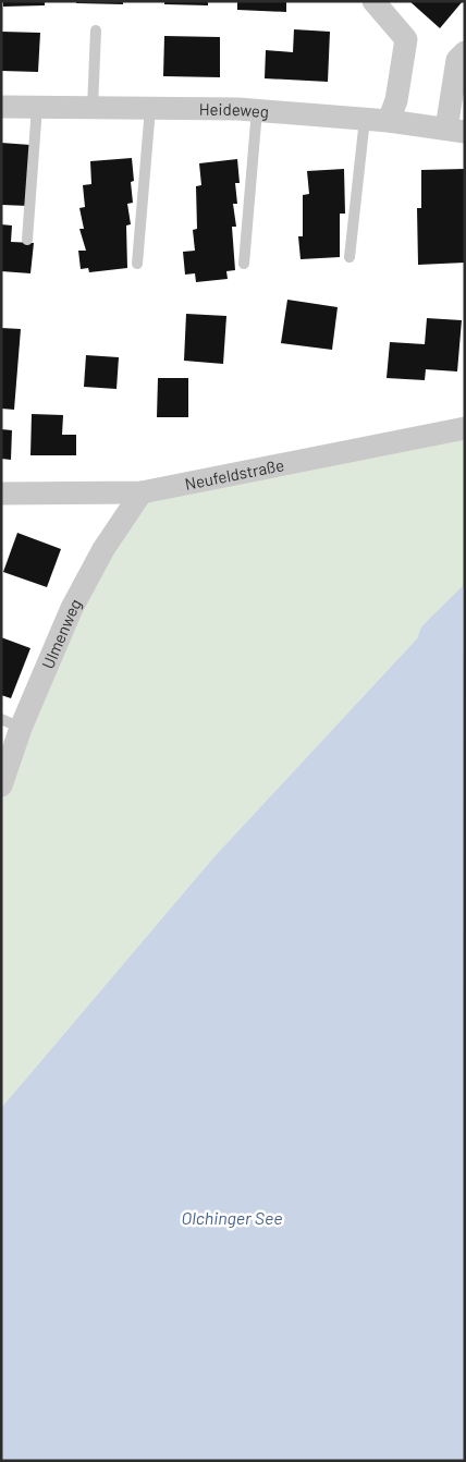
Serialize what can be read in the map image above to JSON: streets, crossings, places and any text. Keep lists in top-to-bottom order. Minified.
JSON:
{"streets":{"street":["Heideweg","Neufeldstraße","Ulmenweg"]},"crossings":[["Neufeldstraße","Ulmenweg"]],"water":["Olchinger See"]}
